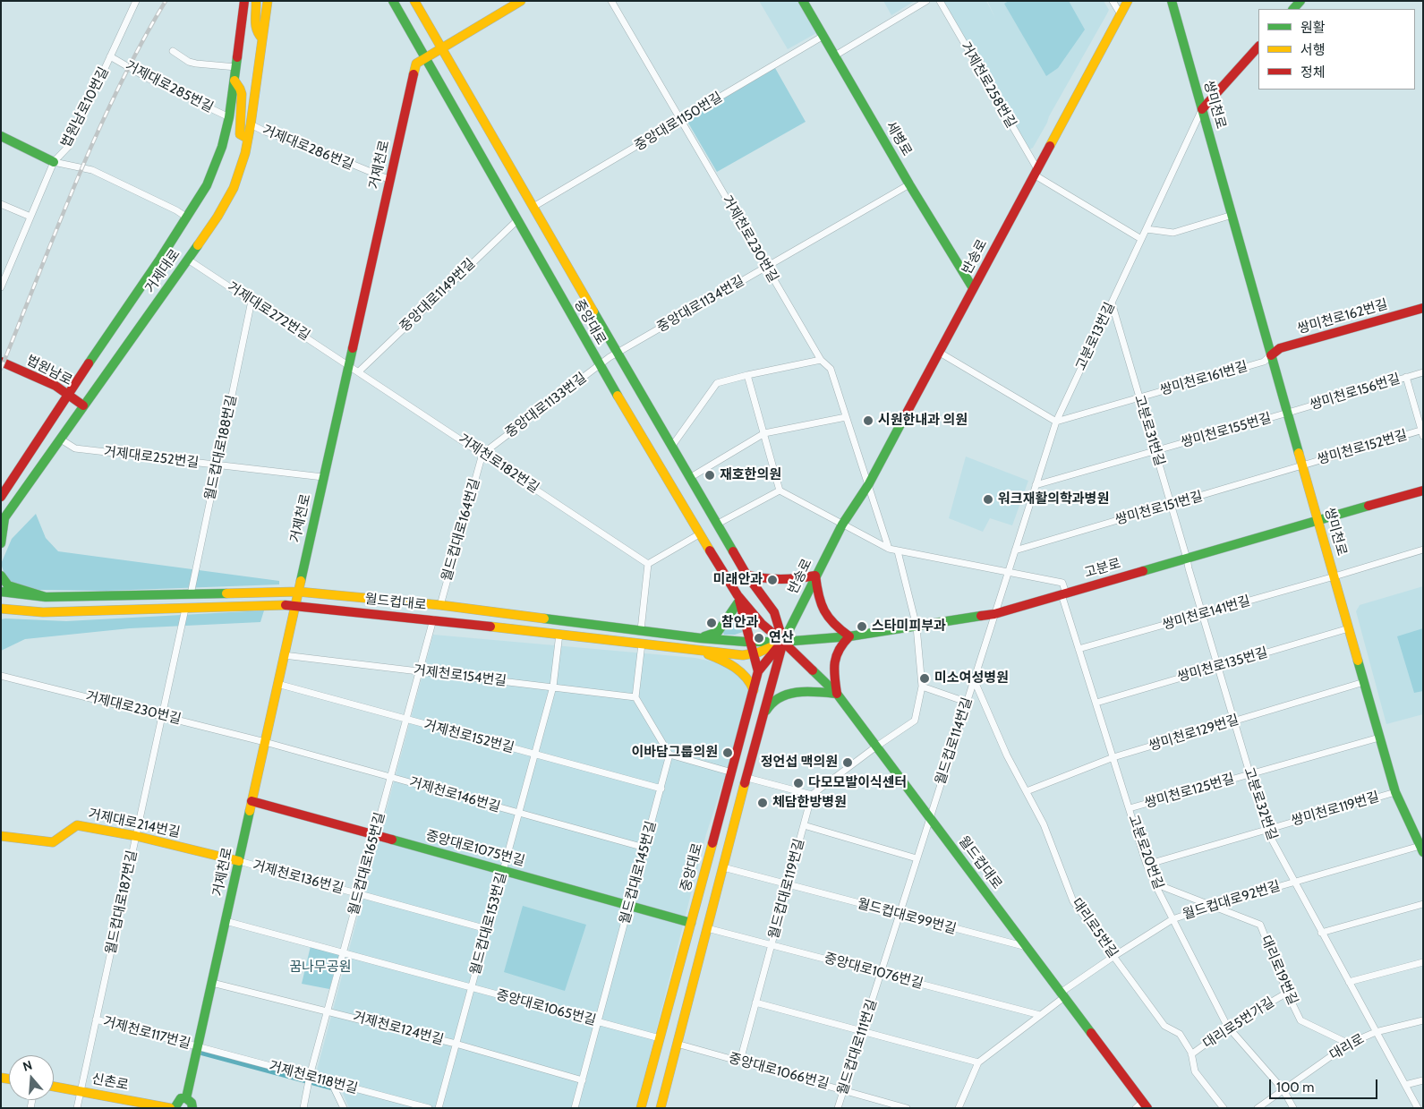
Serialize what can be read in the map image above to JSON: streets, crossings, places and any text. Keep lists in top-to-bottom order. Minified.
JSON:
{"streets":{"main road":["쌍미천로","세병로","거제천로","반송로","거제대로","쌍미천로162번길","중앙대로","법원남로","고분로","월드컵대로","거제대로214번길","중앙대로1075번길","신촌로"],"street":["거제천로258번길","거제대로285번길","법원남로10번길","중앙대로1150번길","거제대로286번길","거제천로230번길","중앙대로1149번길","중앙대로1134번길","거제대로272번길","고분로13번길","쌍미천로161번길","쌍미천로156번길","중앙대로1133번길","고분로31번길","쌍미천로155번길","월드컵대로188번길","쌍미천로152번길","거제대로252번길","거제천로182번길","쌍미천로151번길","월드컵대로164번길","쌍미천로141번길","쌍미천로135번길","거제천로154번길","거제대로230번길","쌍미천로129번길","거제천로152번길","월드컵로114번길","쌍미천로125번길","거제천로146번길","고분로32번길","쌍미천로119번길","고분로20번길","월드컵대로165번길","월드컵대로145번길","거제천로136번길","월드컵대로119번길","월드컵대로92번길","월드컵대로187번길","월드컵대로99번길","월드컵대로153번길","대리로5번길","대리로19번길","중앙대로1076번길","중앙대로1065번길","대리로5번가길","거제천로124번길","거제천로117번길","월드컵대로111번길","대리로","중앙대로1066번길","거제천로118번길"]},"crossings":[["거제천로258번길","반송로"],["거제대로285번길","법원남로10번길"],["거제대로285번길","거제대로"],["쌍미천로","쌍미천로162번길"],["쌍미천로","고분로13번길"],["쌍미천로","쌍미천로161번길"],["쌍미천로","쌍미천로156번길"],["쌍미천로","쌍미천로155번길"],["쌍미천로","쌍미천로152번길"],["쌍미천로","쌍미천로151번길"],["쌍미천로","고분로"],["쌍미천로","쌍미천로141번길"],["쌍미천로","쌍미천로135번길"],["쌍미천로","쌍미천로129번길"],["쌍미천로","쌍미천로125번길"],["쌍미천로","쌍미천로119번길"],["쌍미천로","월드컵대로92번길"],["중앙대로1150번길","세병로"],["중앙대로1150번길","거제천로230번길"],["중앙대로1150번길","중앙대로"],["세병로","반송로"],["세병로","중앙대로1134번길"],["거제대로286번길","거제천로"],["거제대로286번길","거제대로"],["거제천로","거제대로272번길"],["거제천로","중앙대로"],["거제천로","거제대로252번길"],["거제천로","거제천로182번길"],["거제천로","월드컵대로"],["거제천로","거제천로154번길"],["거제천로","거제대로230번길"],["거제천로","거제천로152번길"],["거제천로","거제천로146번길"],["거제천로","거제대로214번길"],["거제천로","중앙대로1075번길"],["거제천로","거제천로136번길"],["거제천로","중앙대로1065번길"],["거제천로","거제천로124번길"],["거제천로","거제천로117번길"],["거제천로","거제천로118번길"],["거제천로230번길","반송로"],["거제천로230번길","중앙대로1134번길"],["반송로","중앙대로"],["반송로","고분로"],["반송로","월드컵대로"],["거제대로","거제대로272번길"],["거제대로","법원남로"],["거제대로","거제대로252번길"],["중앙대로1149번길","중앙대로"],["중앙대로1149번길","거제천로182번길"],["중앙대로1134번길","중앙대로"],["중앙대로1134번길","중앙대로1133번길"],["거제대로272번길","월드컵대로188번길"],["거제대로272번길","거제천로182번길"],["쌍미천로162번길","쌍미천로161번길"],["중앙대로","중앙대로1133번길"],["중앙대로","고분로"],["중앙대로","월드컵대로"],["중앙대로","중앙대로1075번길"],["중앙대로","중앙대로1065번길"],["고분로13번길","쌍미천로161번길"],["고분로13번길","고분로31번길"],["고분로13번길","쌍미천로155번길"],["고분로13번길","쌍미천로151번길"],["고분로13번길","고분로"],["고분로13번길","월드컵로114번길"],["쌍미천로161번길","고분로31번길"],["쌍미천로156번길","쌍미천로155번길"],["중앙대로1133번길","거제천로182번길"],["중앙대로1133번길","월드컵대로164번길"],["고분로31번길","쌍미천로155번길"],["고분로31번길","쌍미천로151번길"],["고분로31번길","고분로"],["고분로31번길","고분로32번길"],["월드컵대로188번길","거제대로252번길"],["월드컵대로188번길","월드컵대로"],["쌍미천로152번길","쌍미천로151번길"],["거제천로182번길","월드컵대로164번길"],["월드컵대로164번길","월드컵대로"],["고분로","월드컵대로"],["고분로","월드컵로114번길"],["고분로","고분로32번길"],["고분로","고분로20번길"],["월드컵대로","월드컵로114번길"],["월드컵대로","월드컵대로165번길"],["월드컵대로","월드컵대로119번길"],["월드컵대로","월드컵대로92번길"],["월드컵대로","월드컵대로187번길"],["월드컵대로","월드컵대로99번길"],["월드컵대로","월드컵대로153번길"],["월드컵대로","월드컵대로111번길"],["쌍미천로141번길","고분로32번길"],["쌍미천로141번길","고분로20번길"],["쌍미천로135번길","고분로32번길"],["쌍미천로135번길","고분로20번길"],["거제천로154번길","월드컵대로165번길"],["거제천로154번길","월드컵대로153번길"],["거제대로230번길","거제천로146번길"],["거제대로230번길","월드컵대로187번길"],["쌍미천로129번길","고분로32번길"],["쌍미천로129번길","고분로20번길"],["쌍미천로129번길","대리로5번길"],["거제천로152번길","월드컵대로165번길"],["거제천로152번길","월드컵대로145번길"],["거제천로152번길","월드컵대로153번길"],["월드컵로114번길","대리로5번길"],["월드컵로114번길","월드컵대로111번길"],["쌍미천로125번길","고분로32번길"],["쌍미천로125번길","고분로20번길"],["거제천로146번길","월드컵대로165번길"],["거제천로146번길","월드컵대로145번길"],["거제천로146번길","월드컵대로153번길"],["고분로32번길","쌍미천로119번길"],["고분로32번길","월드컵대로92번길"],["고분로32번길","대리로"],["쌍미천로119번길","고분로20번길"],["거제대로214번길","거제천로136번길"],["거제대로214번길","월드컵대로187번길"],["중앙대로1075번길","월드컵대로165번길"],["중앙대로1075번길","월드컵대로145번길"],["중앙대로1075번길","월드컵대로153번길"],["고분로20번길","월드컵대로92번길"],["고분로20번길","대리로19번길"],["고분로20번길","대리로5번가길"],["고분로20번길","대리로"],["월드컵대로165번길","거제천로136번길"],["월드컵대로165번길","중앙대로1065번길"],["월드컵대로165번길","거제천로124번길"],["월드컵대로165번길","거제천로118번길"],["월드컵대로145번길","중앙대로1065번길"],["월드컵대로145번길","거제천로124번길"],["거제천로136번길","월드컵대로153번길"],["월드컵대로119번길","월드컵대로99번길"],["월드컵대로119번길","중앙대로1076번길"],["월드컵대로119번길","중앙대로1066번길"],["월드컵대로92번길","대리로5번길"],["월드컵대로92번길","대리로19번길"],["월드컵대로92번길","중앙대로1076번길"],["월드컵대로187번길","거제천로117번길"],["월드컵대로187번길","신촌로"],["월드컵대로99번길","월드컵대로111번길"],["월드컵대로153번길","중앙대로1065번길"],["월드컵대로153번길","거제천로124번길"],["대리로5번길","대리로5번가길"],["대리로19번길","대리로5번가길"],["대리로19번길","대리로"],["중앙대로1076번길","월드컵대로111번길"],["거제천로117번길","거제천로118번길"],["월드컵대로111번길","중앙대로1066번길"]],"parks":["꿈나무공원"],"places":["시원한내과 의원","재호한의원","워크재활의학과병원","미래안과","참안과","스타미피부과","연산","미소여성병원","이바담그룹의원","정언섭 맥의원","다모모발이식센터","체담한방병원"],"legend":["원활","서행","정체"],"scale_bar":"100 m","north":"top"}
